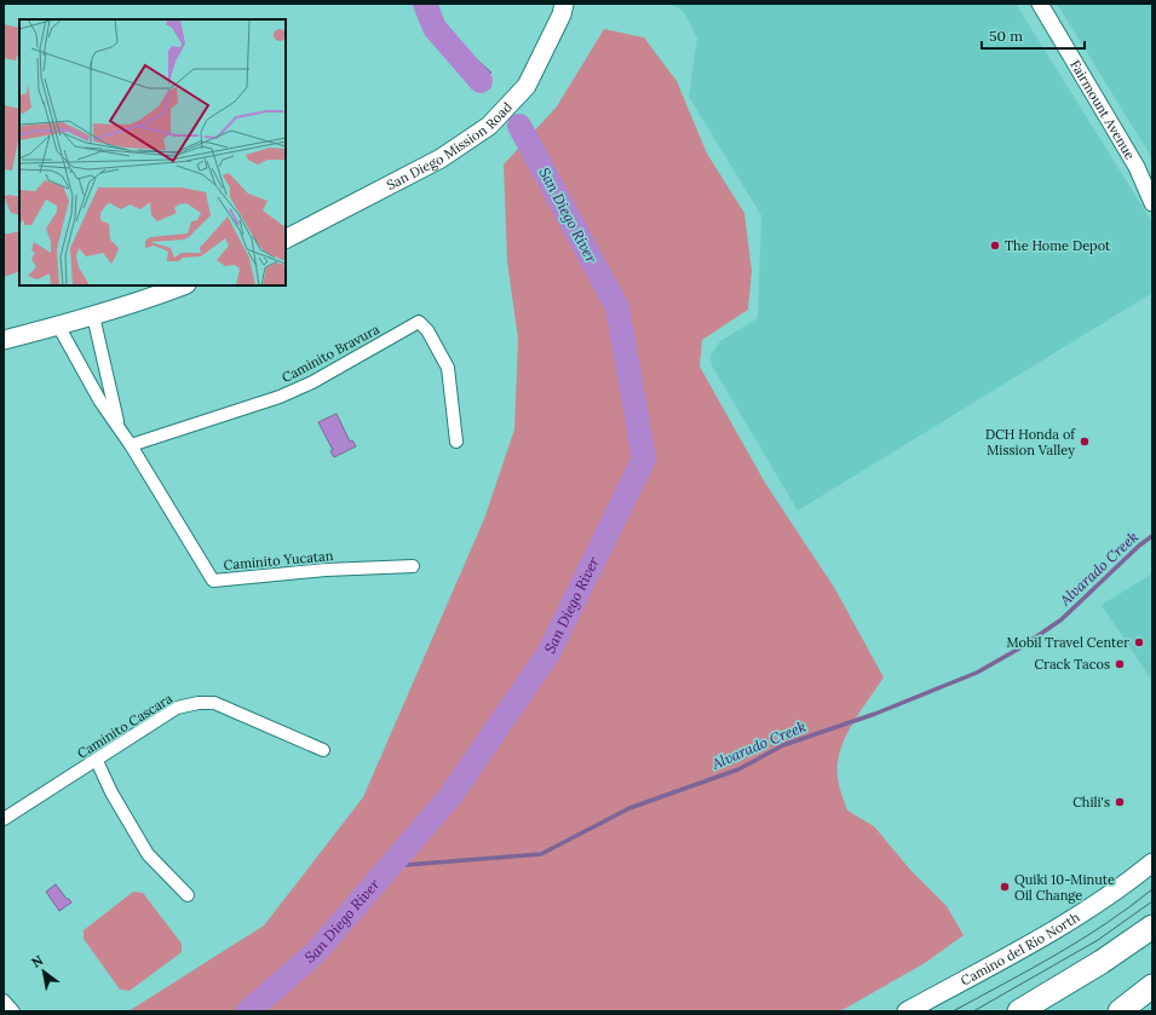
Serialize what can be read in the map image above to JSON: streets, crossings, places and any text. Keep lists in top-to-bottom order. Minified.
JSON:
{"streets":{"main road":["San Diego Mission Road","Camino del Rio North"],"street":["Fairmount Avenue","Caminito Bravura","Caminito Yucatan","Caminito Cascara"]},"crossings":[["Caminito Bravura","Caminito Yucatan"]],"water":["San Diego River","Alvarado Creek"],"places":["The Home Depot","DCH Honda of Mission Valley","Mobil Travel Center","Crack Tacos","Chili's","Quiki 10-Minute Oil Change"],"scale_bar":"50 m","north":"top left"}
